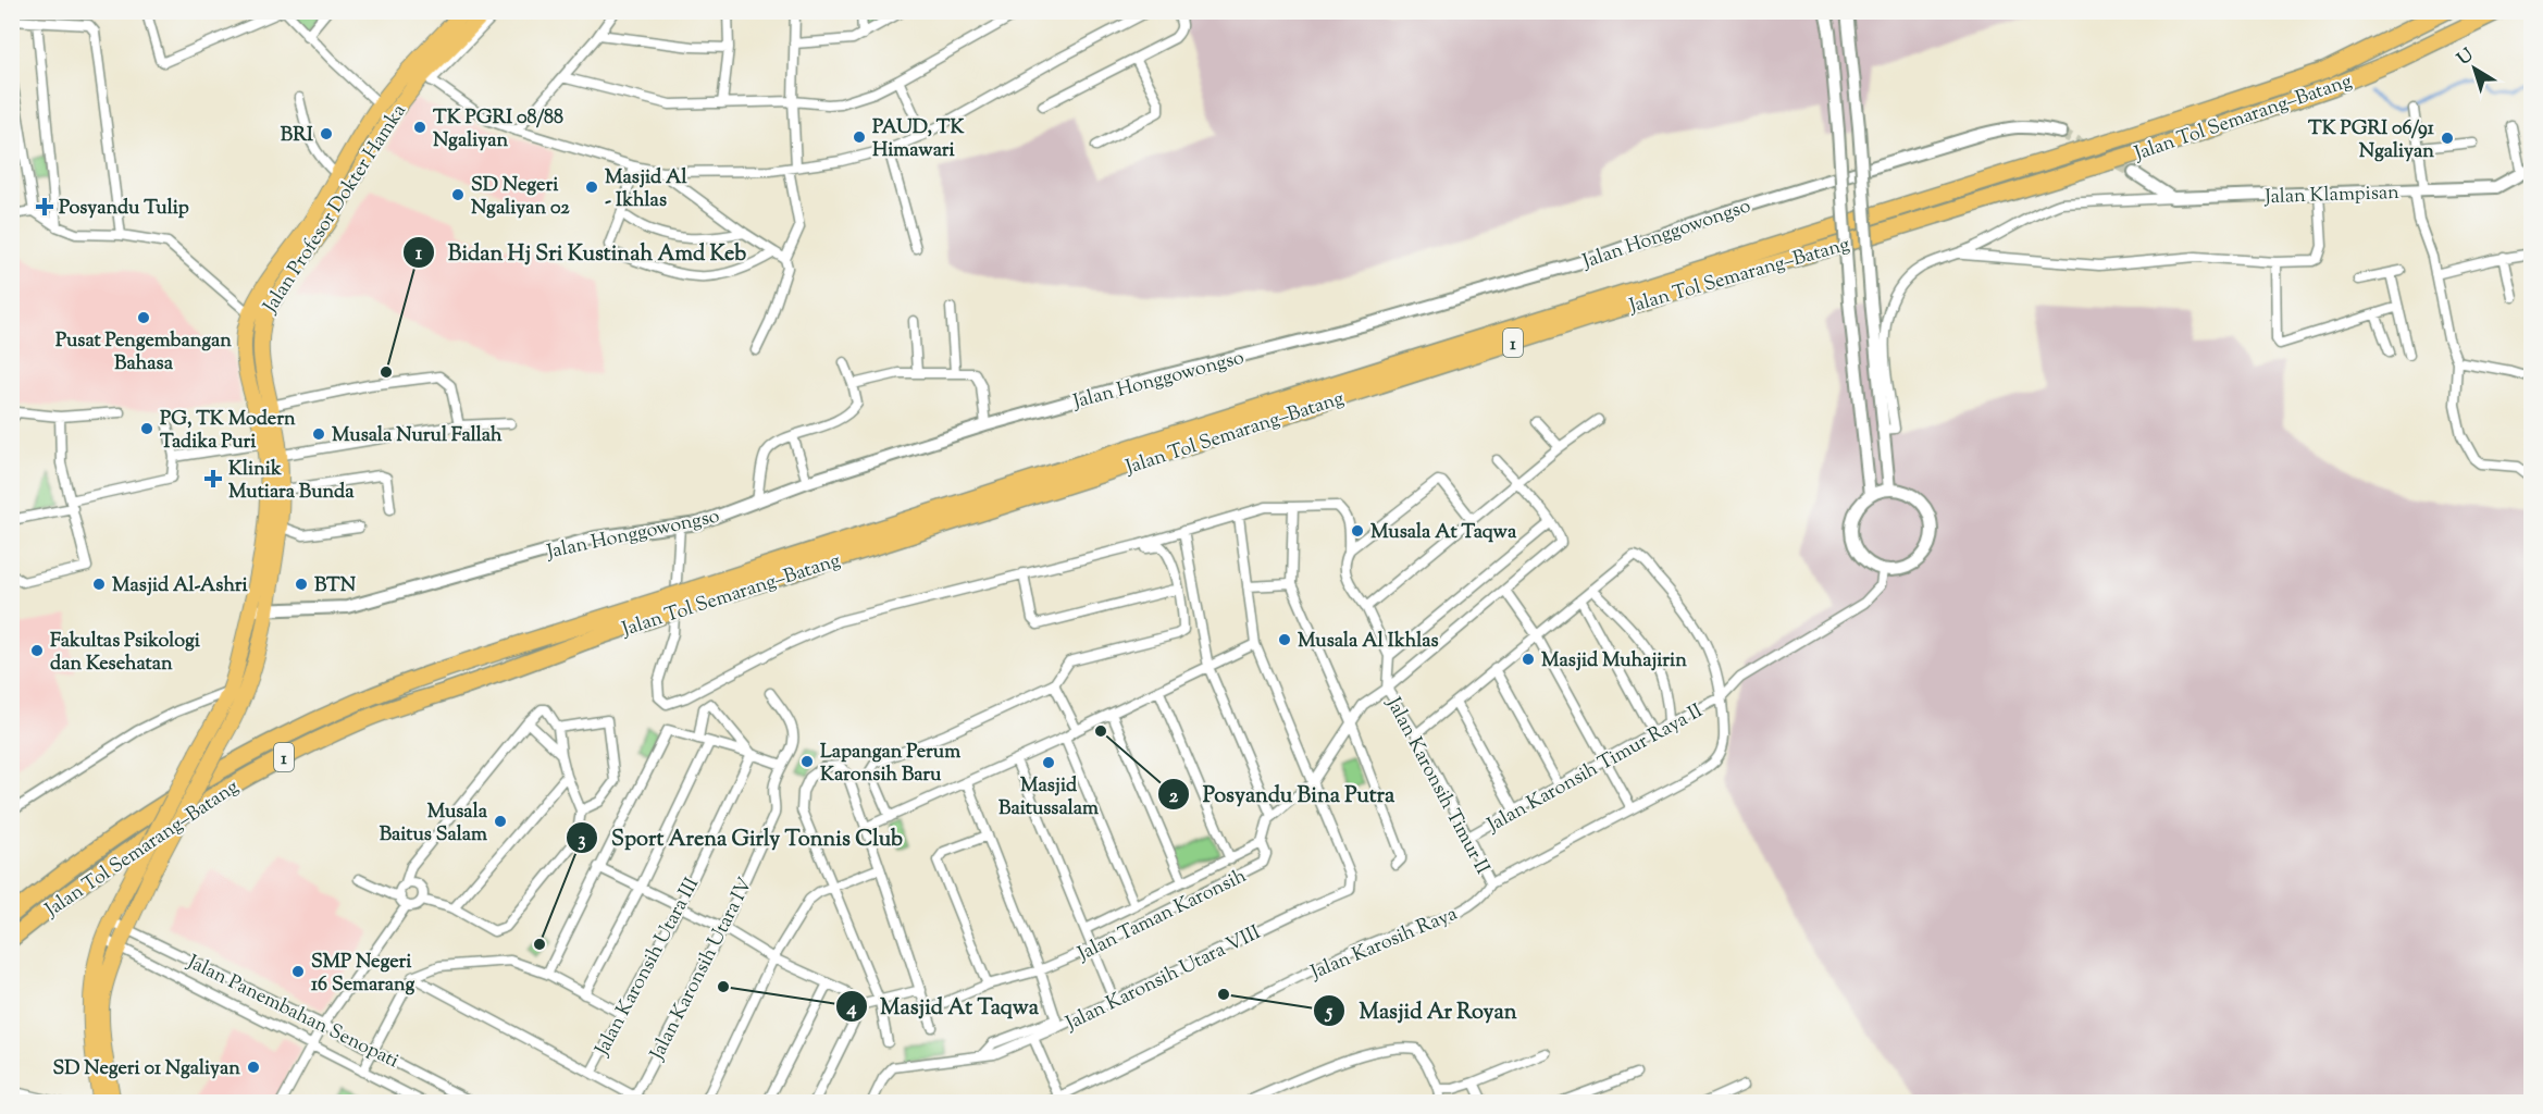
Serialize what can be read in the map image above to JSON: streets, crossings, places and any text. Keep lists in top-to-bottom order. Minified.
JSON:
{"streets":{"highway":["Jalan Tol Semarang–Batang","1"],"main road":["Jalan Profesor Dokter Hamka"],"street":["Jalan Klampisan","Jalan Honggowongso","Jalan Karonsih Timur Raya II","Jalan Karonsih Timur II","Jalan Taman Karonsih","Jalan Karosih Raya","Jalan Karonsih Utara III","Jalan Karonsih Utara IV","Jalan Karonsih Utara VIII","Jalan Panembahan Senopati"]},"crossings":[["Jalan Profesor Dokter Hamka","Jalan Honggowongso"],["Jalan Profesor Dokter Hamka","Jalan Panembahan Senopati"],["Jalan Karonsih Timur Raya II","Jalan Karonsih Timur II"],["Jalan Karonsih Timur Raya II","Jalan Karosih Raya"],["Jalan Karonsih Timur II","Jalan Karosih Raya"]],"places":{"other":["TK PGRI 08/88 Ngaliyan","BRI","PAUD, TK Himawari","TK PGRI 06/91 Ngaliyan","Masjid Al - Ikhlas","SD Negeri Ngaliyan 02","Pusat Pengembangan Bahasa","Bidan Hj Sri Kustinah Amd Keb","PG, TK Modern Tadika Puri","Musala Nurul Fallah","Musala At Taqwa","Masjid Al-Ashri","BTN","Musala Al Ikhlas","Fakultas Psikologi dan Kesehatan","Masjid Muhajirin","Posyandu Bina Putra","Lapangan Perum Karonsih Baru","Masjid Baitussalam","Musala Baitus Salam","Sport Arena Girly Tonnis Club","SMP Negeri 16 Semarang","Masjid At Taqwa","Masjid Ar Royan","SD Negeri 01 Ngaliyan"],"health":["Posyandu Tulip","Klinik Mutiara Bunda"]},"north":"top left"}
